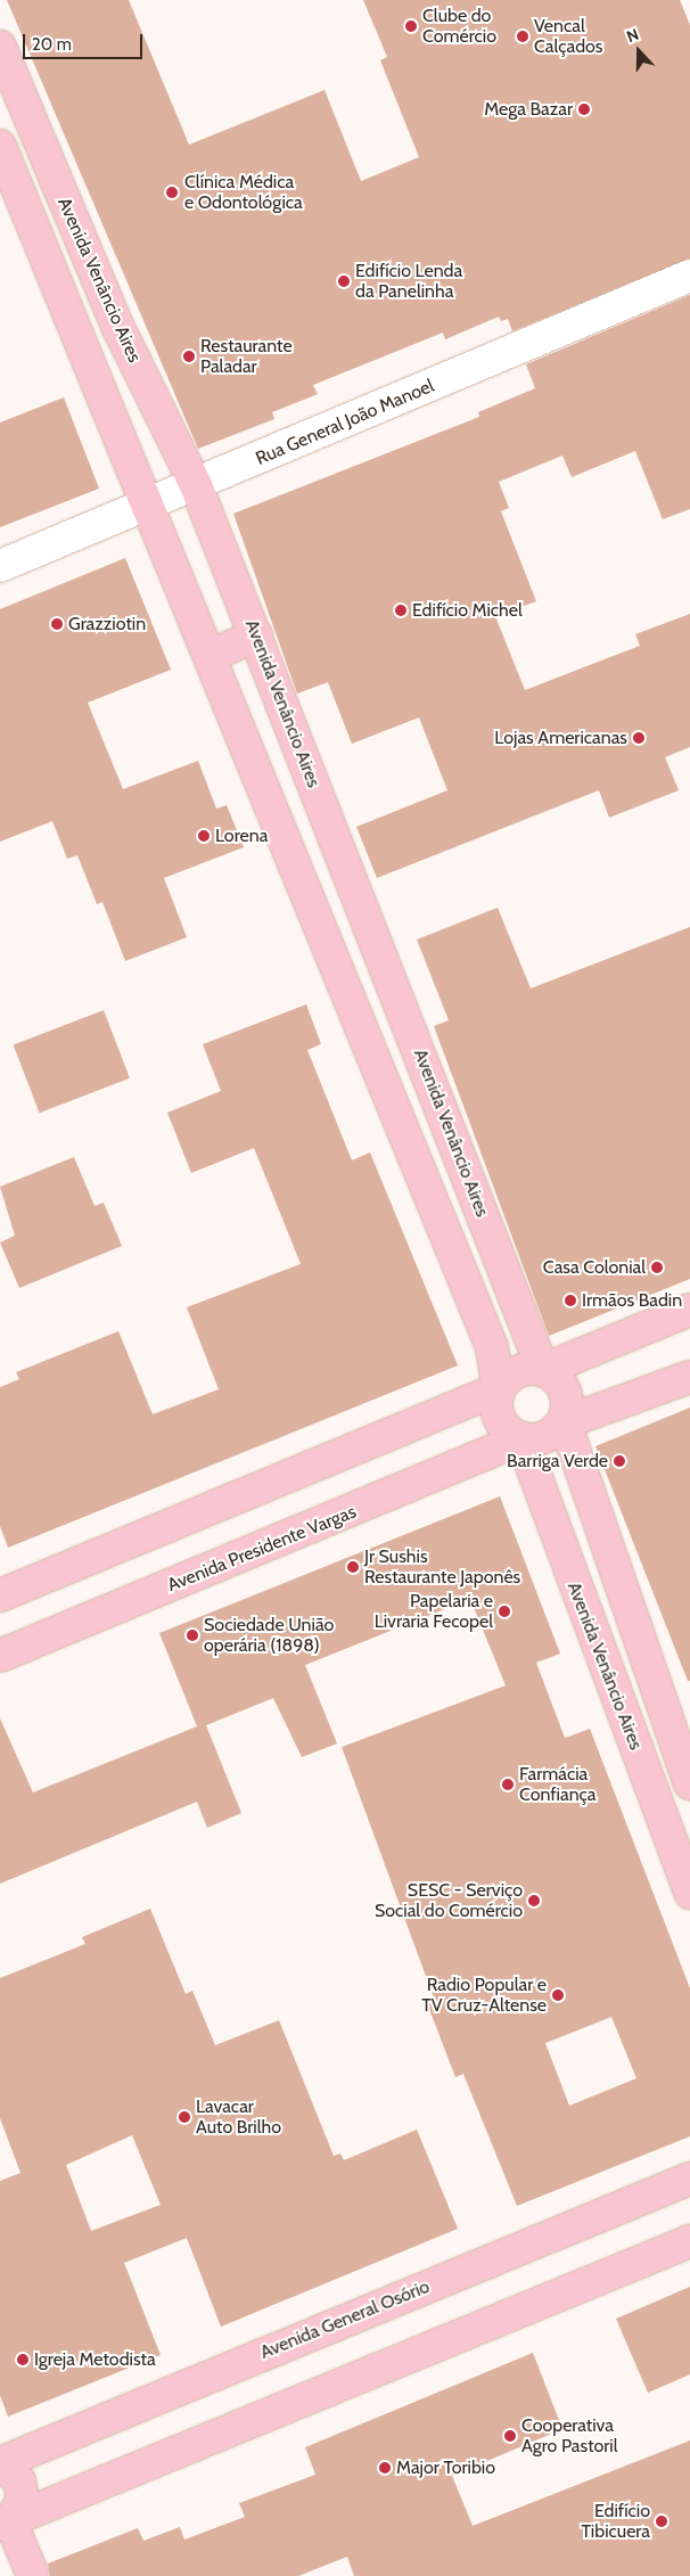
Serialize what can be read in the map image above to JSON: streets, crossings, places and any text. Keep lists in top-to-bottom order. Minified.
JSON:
{"streets":{"main road":["Avenida Venâncio Aires","Avenida Presidente Vargas","Avenida General Osório"],"street":["Rua General João Manoel"]},"crossings":[["Avenida Venâncio Aires","Rua General João Manoel"],["Avenida Venâncio Aires","Avenida Presidente Vargas"]],"places":["Clube do Comércio","Vencal Calçados","Mega Bazar","Clínica Médica e Odontológica","Edifício Lenda da Panelinha","Restaurante Paladar","Edifício Michel","Grazziotin","Lojas Americanas","Lorena","Casa Colonial","Irmãos Badin","Barriga Verde","Jr Sushis Restaurante Japonês","Papelaria e Livraria Fecopel","Sociedade União operária (1898)","Farmácia Confiança","SESC - Serviço Social do Comércio","Radio Popular e TV Cruz-Altense","Lavacar Auto Brilho","Igreja Metodista","Cooperativa Agro Pastoril","Major Toribio","Edifício Tibicuera"],"scale_bar":"20 m","north":"top"}
